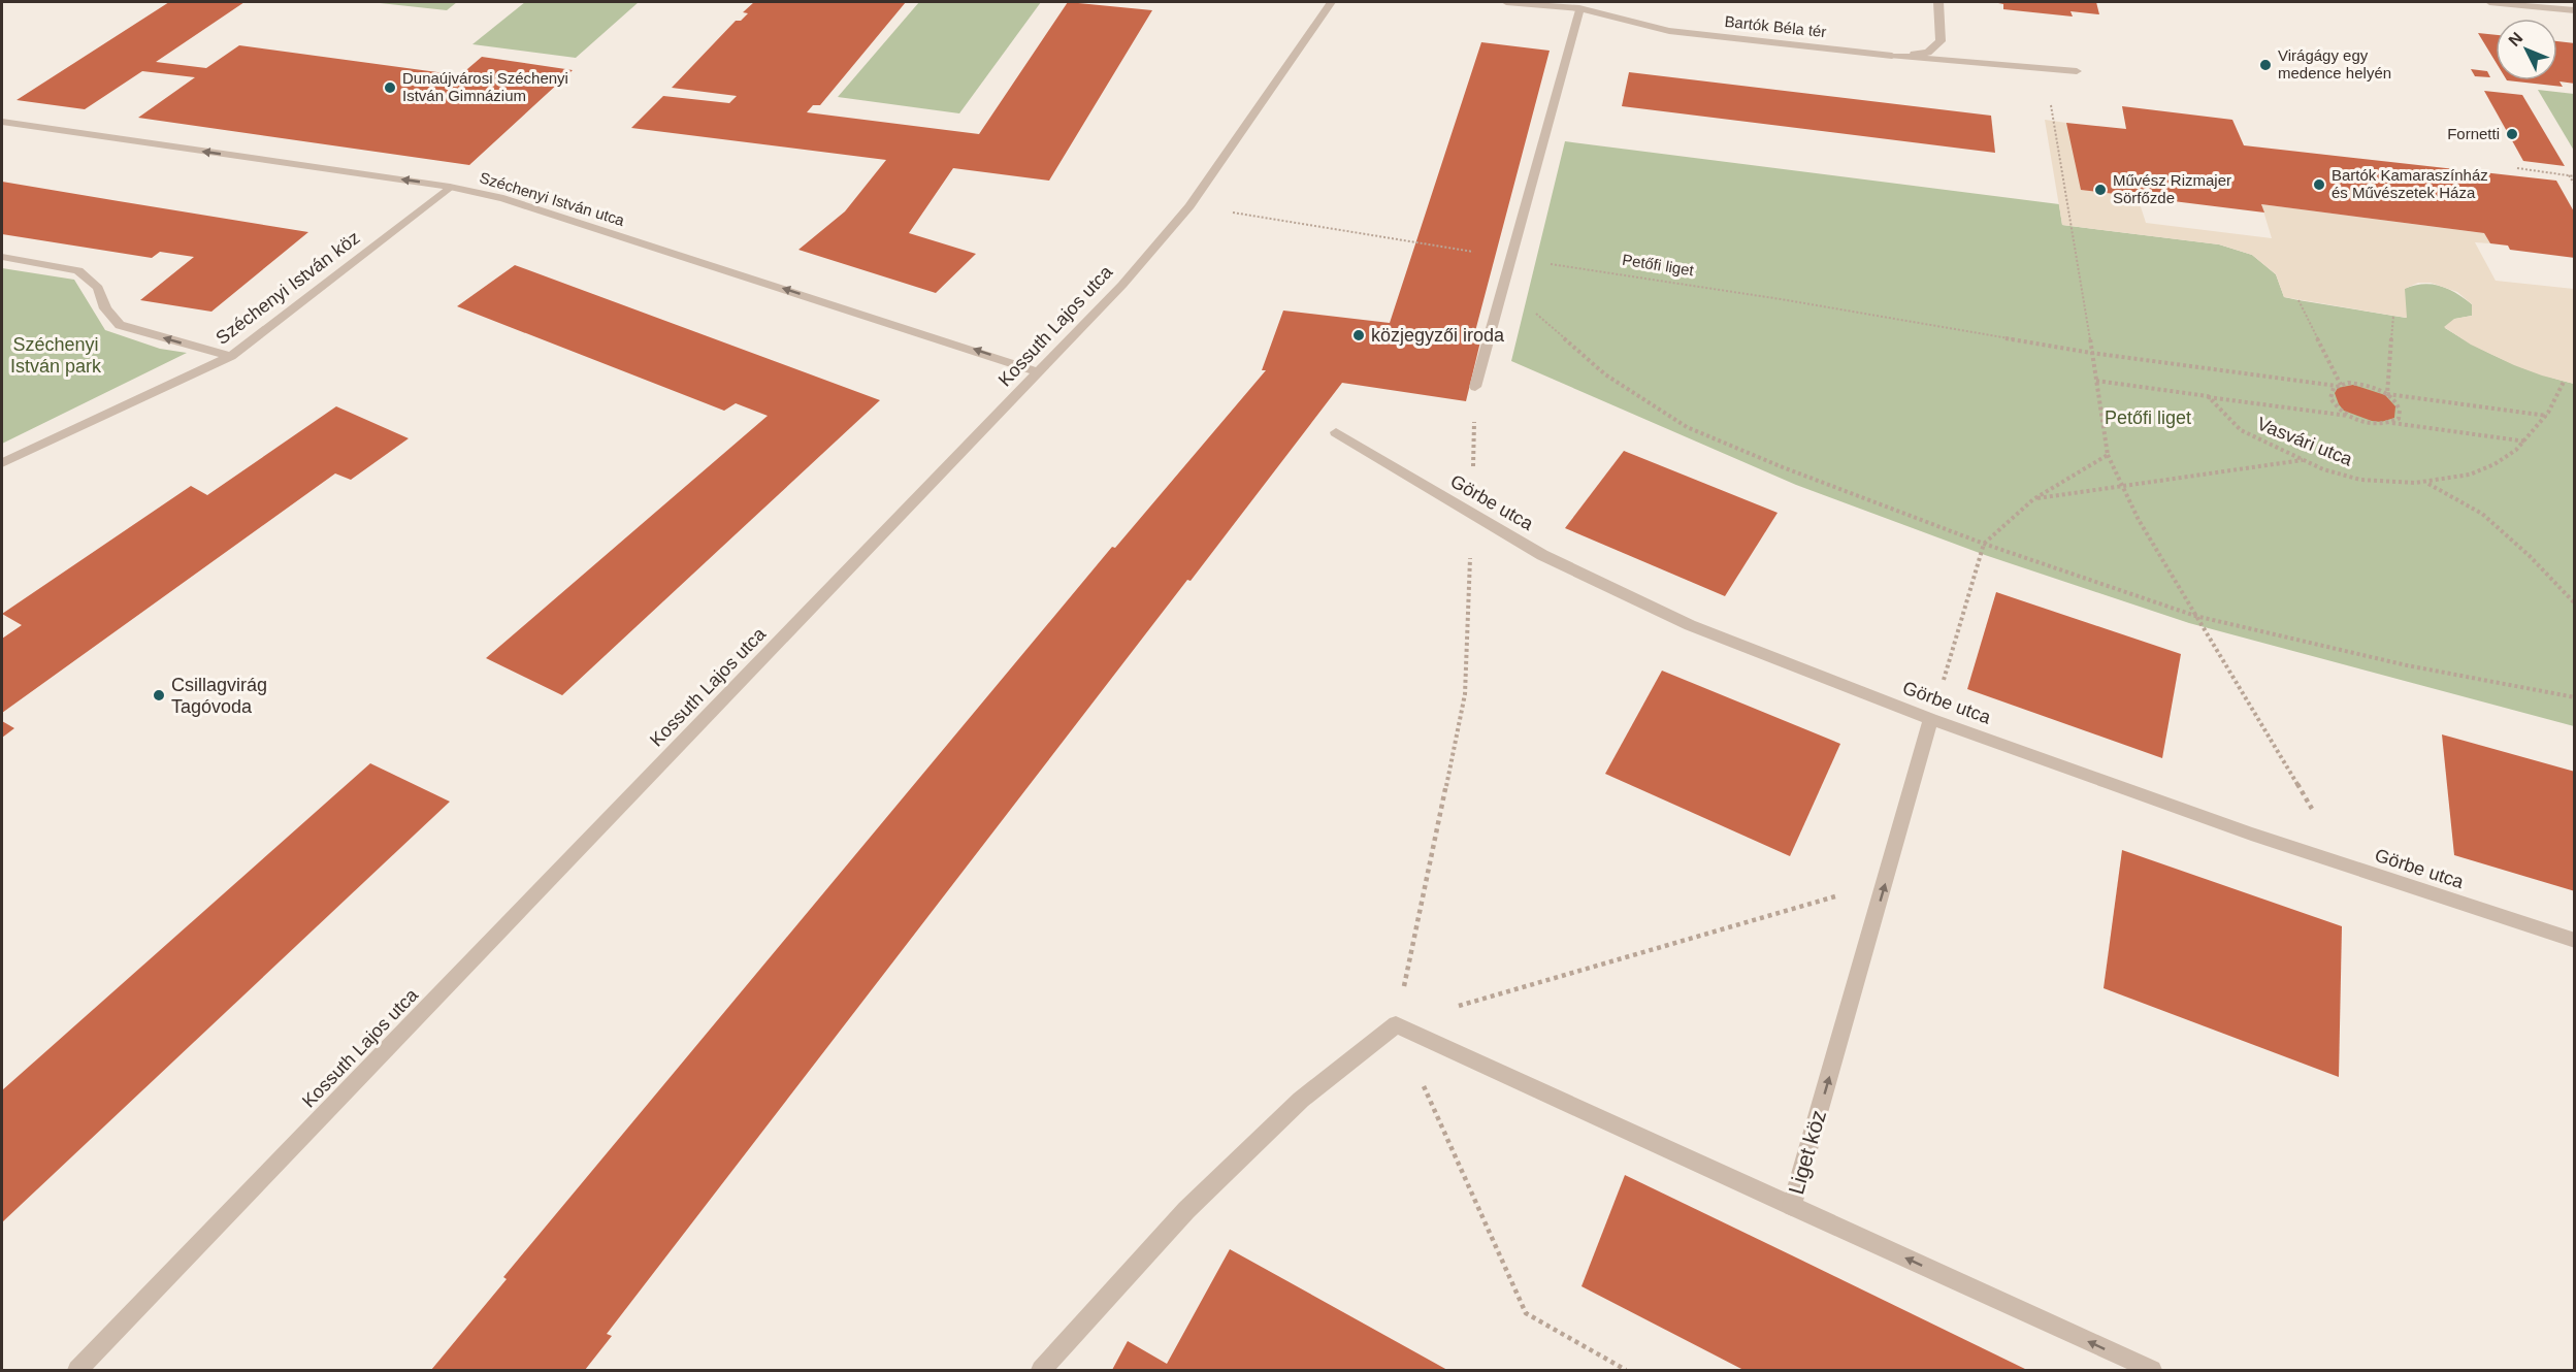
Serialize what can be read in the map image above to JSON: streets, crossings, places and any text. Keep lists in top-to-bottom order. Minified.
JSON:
{"streets":{"street":["Bartók Béla tér","Széchenyi István utca","Széchenyi István köz","Kossuth Lajos utca","Görbe utca","Liget köz"],"path":["Petőfi liget","Vasvári utca"]},"crossings":[["Széchenyi István utca","Széchenyi István köz"],["Széchenyi István utca","Kossuth Lajos utca"],["Petőfi liget","Kossuth Lajos utca"],["Petőfi liget","Vasvári utca"],["Görbe utca","Liget köz"]],"one_way":["Széchenyi István utca"],"parks":["Széchenyi István park","Petőfi liget"],"places":["Virágágy egy medence helyén","Dunaújvárosi Széchenyi István Gimnázium","Fornetti","Bartók Kamaraszínház és Művészetek Háza","Művész Rizmajer Sörfőzde","közjegyzői iroda","Csillagvirág Tagóvoda"],"north":"top left"}
